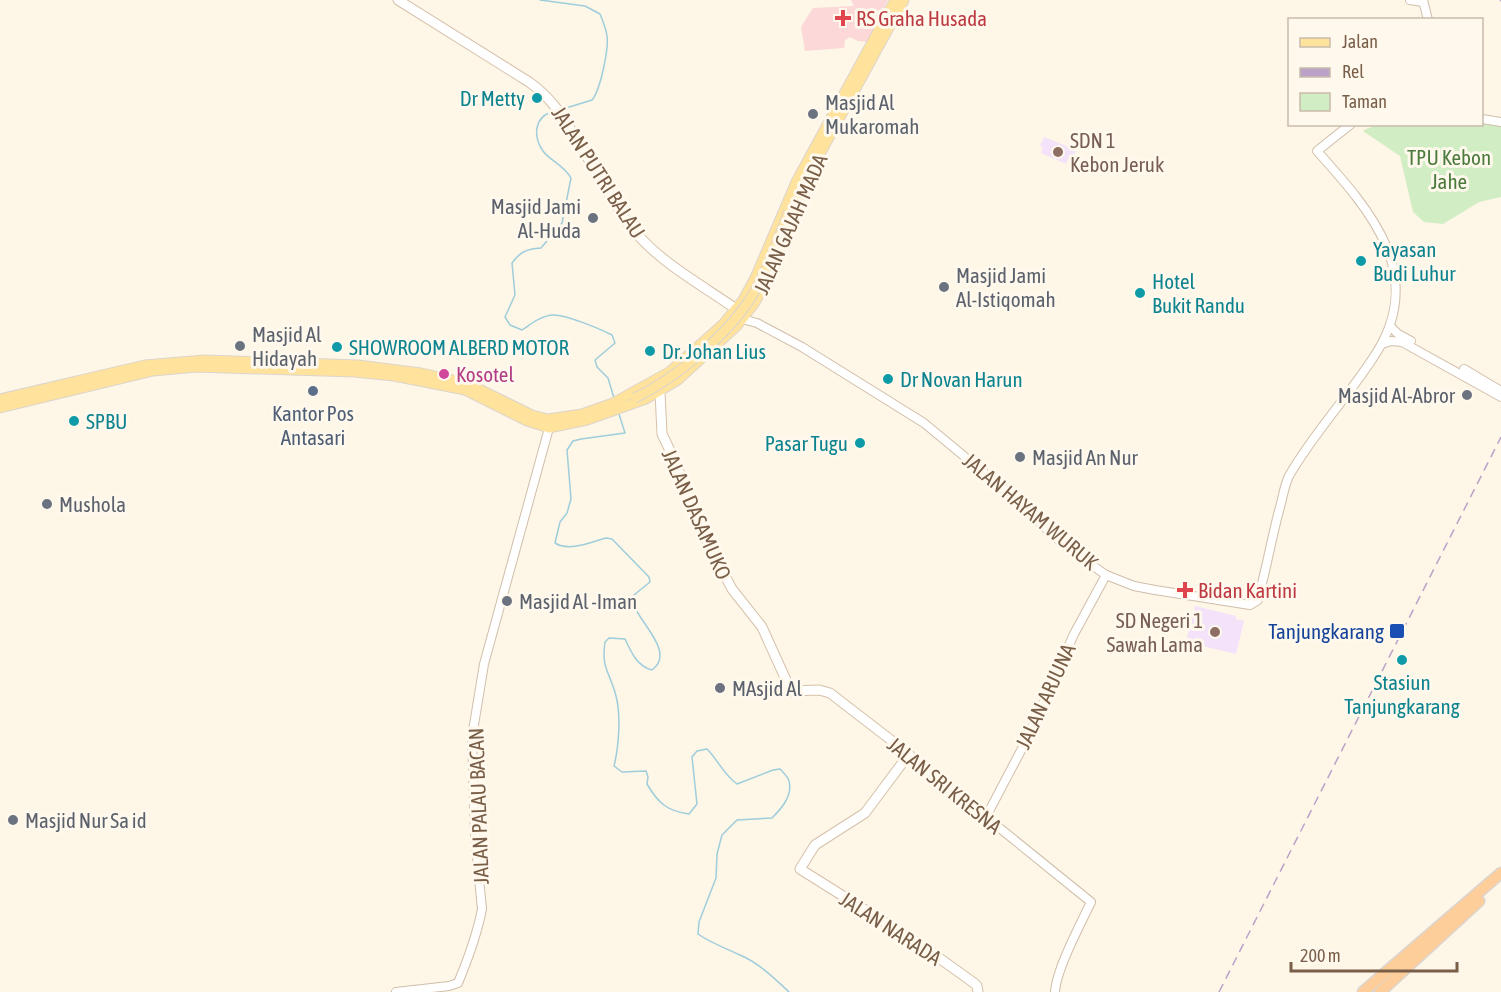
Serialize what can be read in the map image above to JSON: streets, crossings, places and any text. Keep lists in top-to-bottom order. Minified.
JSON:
{"streets":{"main road":["JALAN PUTRI BALAU","JALAN GAJAH MADA","JALAN DASAMUKO","JALAN SRI KRESNA","JALAN NARADA"],"street":["JALAN HAYAM WURUK","JALAN ARJUNA","JALAN PALAU BACAN"]},"crossings":[["JALAN PUTRI BALAU","JALAN GAJAH MADA"],["JALAN GAJAH MADA","JALAN HAYAM WURUK"],["JALAN GAJAH MADA","JALAN DASAMUKO"],["JALAN HAYAM WURUK","JALAN ARJUNA"],["JALAN DASAMUKO","JALAN SRI KRESNA"],["JALAN ARJUNA","JALAN SRI KRESNA"],["JALAN SRI KRESNA","JALAN NARADA"]],"parks":["TPU Kebon Jahe"],"places":{"health":["RS Graha Husada","Bidan Kartini"],"other":["Dr Metty","Masjid Al Mukaromah","SDN 1 Kebon Jeruk","Masjid Jami Al-Huda","Yayasan Budi Luhur","Masjid Jami Al-Istiqomah","Hotel Bukit Randu","Masjid Al Hidayah","SHOWROOM ALBERD MOTOR","Dr. Johan Lius","Kosotel","Dr Novan Harun","Kantor Pos Antasari","Masjid Al-Abror","SPBU","Pasar Tugu","Masjid An Nur","Mushola","Masjid Al -Iman","SD Negeri 1 Sawah Lama","Stasiun Tanjungkarang","MAsjid Al","Masjid Nur Sa id"],"transit":["Tanjungkarang"]},"legend":["Jalan","Rel","Taman"],"scale_bar":"200 m"}
